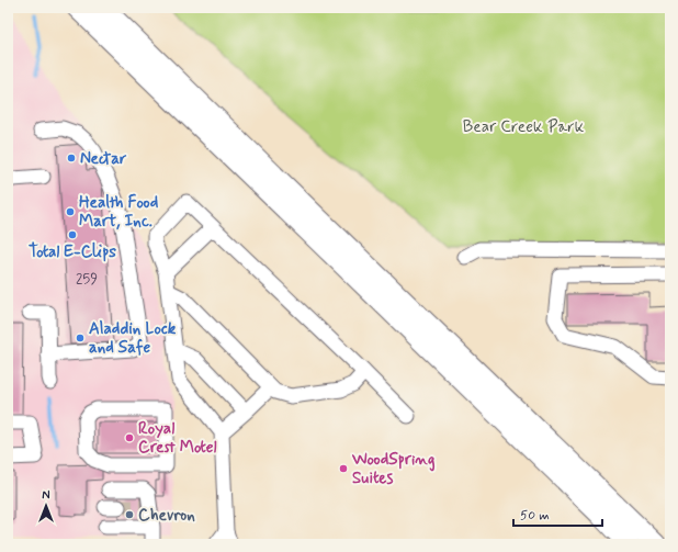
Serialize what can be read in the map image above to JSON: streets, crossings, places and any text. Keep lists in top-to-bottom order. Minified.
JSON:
{"parks":["Bear Creek Park"],"places":["Nectar","Health Food Mart, Inc.","Total E-Clips","Aladdin Lock and Safe","Royal Crest Motel","WoodSpring Suites","Chevron"],"house_numbers":["259"],"scale_bar":"50 m","north":"top"}
